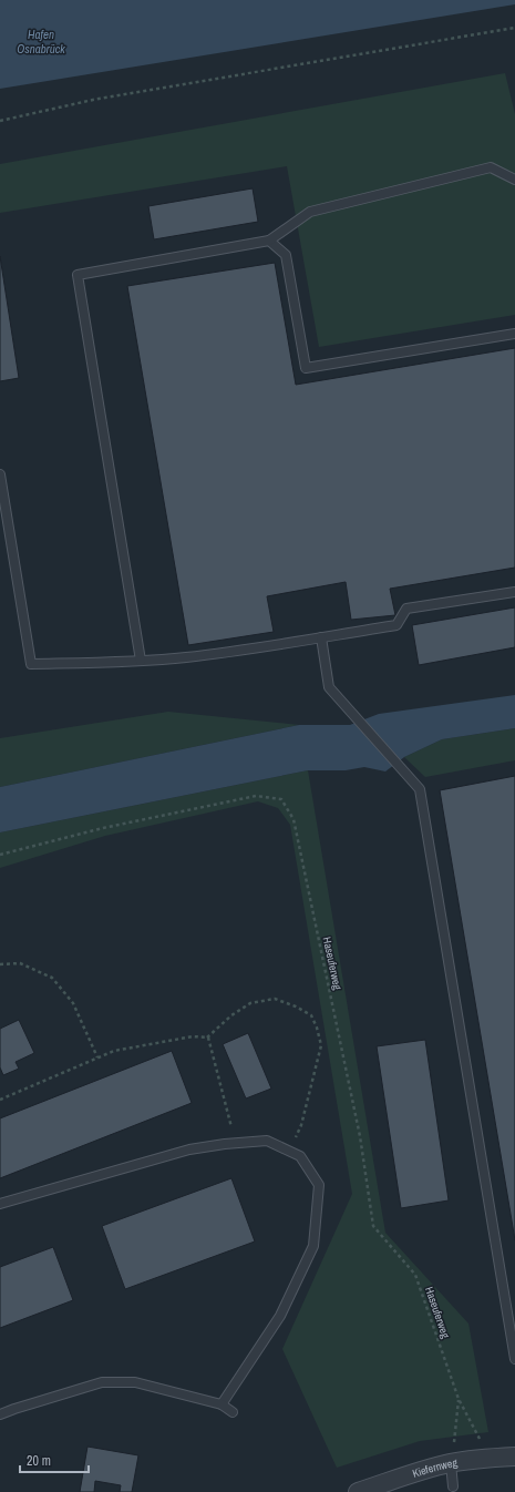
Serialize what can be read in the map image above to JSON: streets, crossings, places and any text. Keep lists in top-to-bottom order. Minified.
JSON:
{"streets":{"street":["Kiefernweg"],"path":["Haseuferweg"]},"crossings":[["Haseuferweg","Kiefernweg"]],"water":["Hafen Osnabrück"],"scale_bar":"20 m"}
